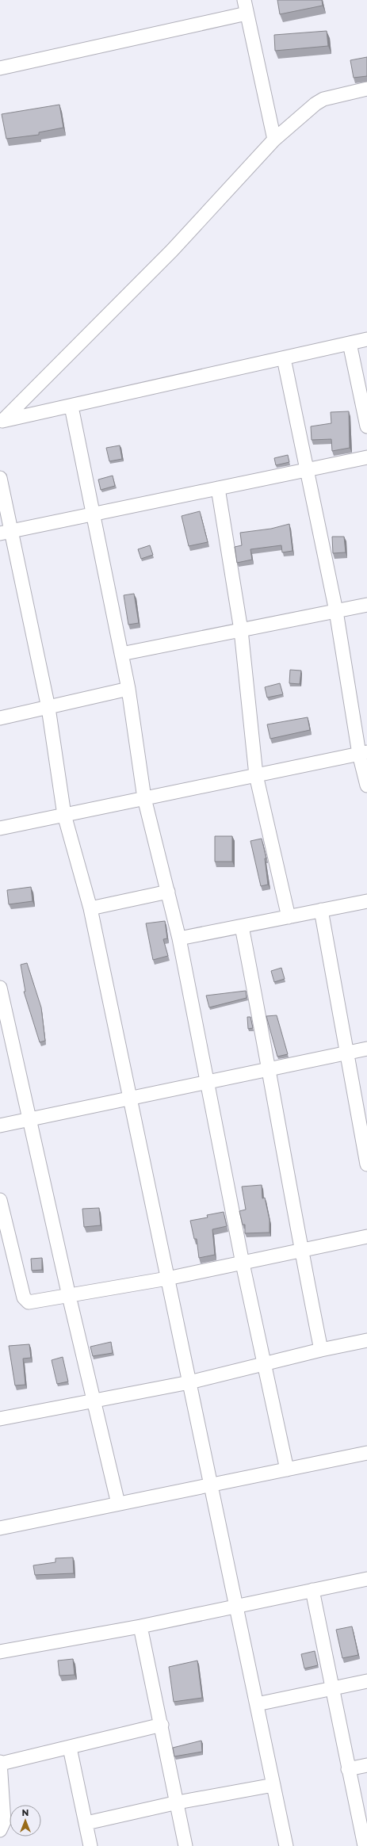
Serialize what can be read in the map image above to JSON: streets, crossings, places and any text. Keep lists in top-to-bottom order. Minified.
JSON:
{"north":"top"}
